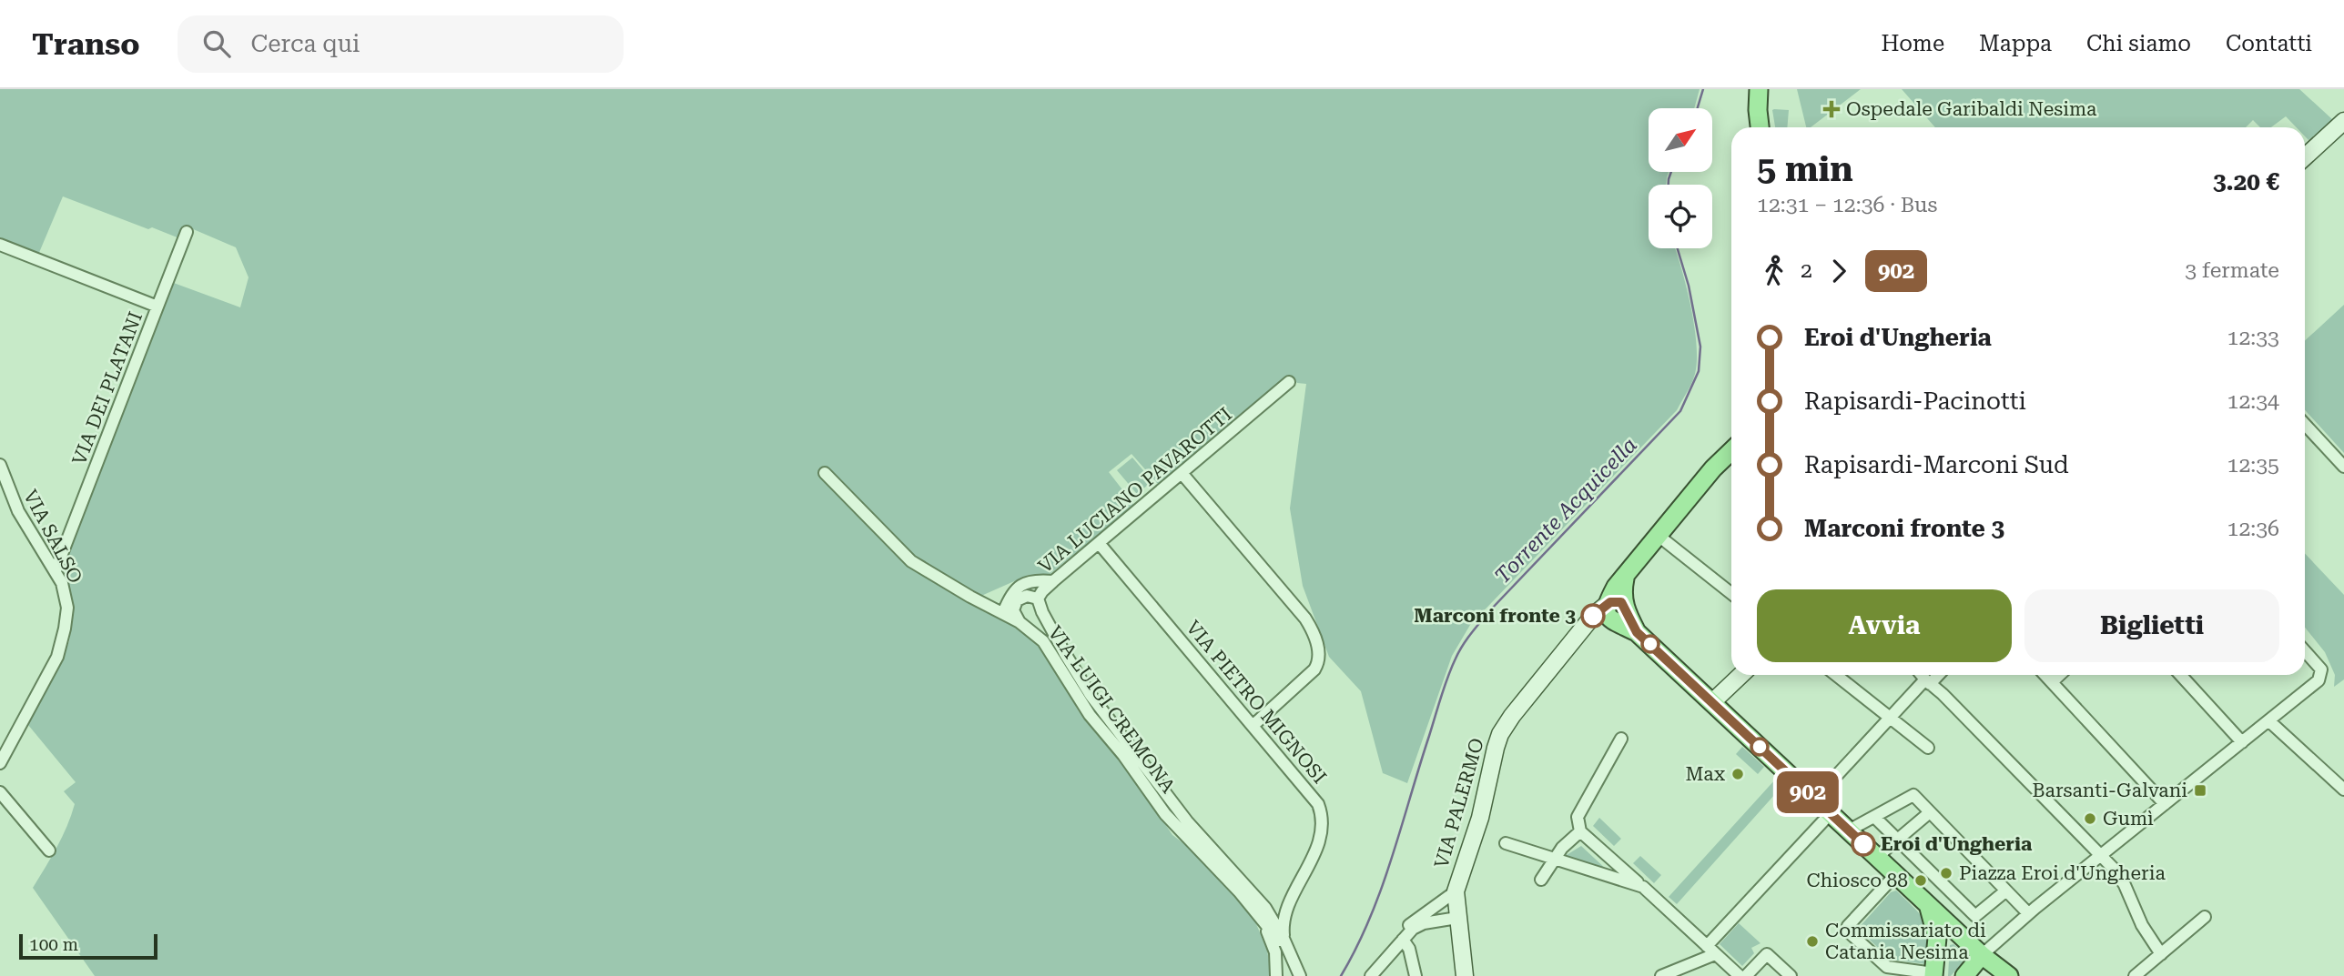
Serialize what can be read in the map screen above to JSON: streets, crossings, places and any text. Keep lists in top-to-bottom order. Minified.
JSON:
{"streets":{"main road":["VIA PALERMO"],"street":["VIA DEI PLATANI","VIA LUCIANO PAVAROTTI","VIA SALSO","VIA PIETRO MIGNOSI","VIA LUIGI CREMONA"]},"crossings":[["VIA DEI PLATANI","VIA SALSO"],["VIA LUCIANO PAVAROTTI","VIA PIETRO MIGNOSI"]],"water":["Torrente Acquicella"],"places":{"health":["Ospedale Garibaldi Nesima"],"other":["Marconi fronte 3","Max","Gumì","Eroi d'Ungheria","Piazza Eroi d'Ungheria","Chiosco 88","Commissariato di Catania Nesima"],"transit":["Barsanti-Galvani"]},"lines":["bus line 902"],"scale_bar":"100 m","north":"top right","page":{"header":"Transo","search":"Cerca qui","nav":["Home","Mappa","Chi siamo","Contatti"],"on_map":"902","heading":["5 min","12:31 – 12:36 · Bus","3.20 €"],"legs":["2","902","3 fermate"],"list":[{"name":"Eroi d'Ungheria","value":"12:33"},{"name":"Rapisardi-Pacinotti","value":"12:34"},{"name":"Rapisardi-Marconi Sud","value":"12:35"},{"name":"Marconi fronte 3","value":"12:36"}],"buttons":["Avvia","Biglietti"],"scale":"100 m"}}
